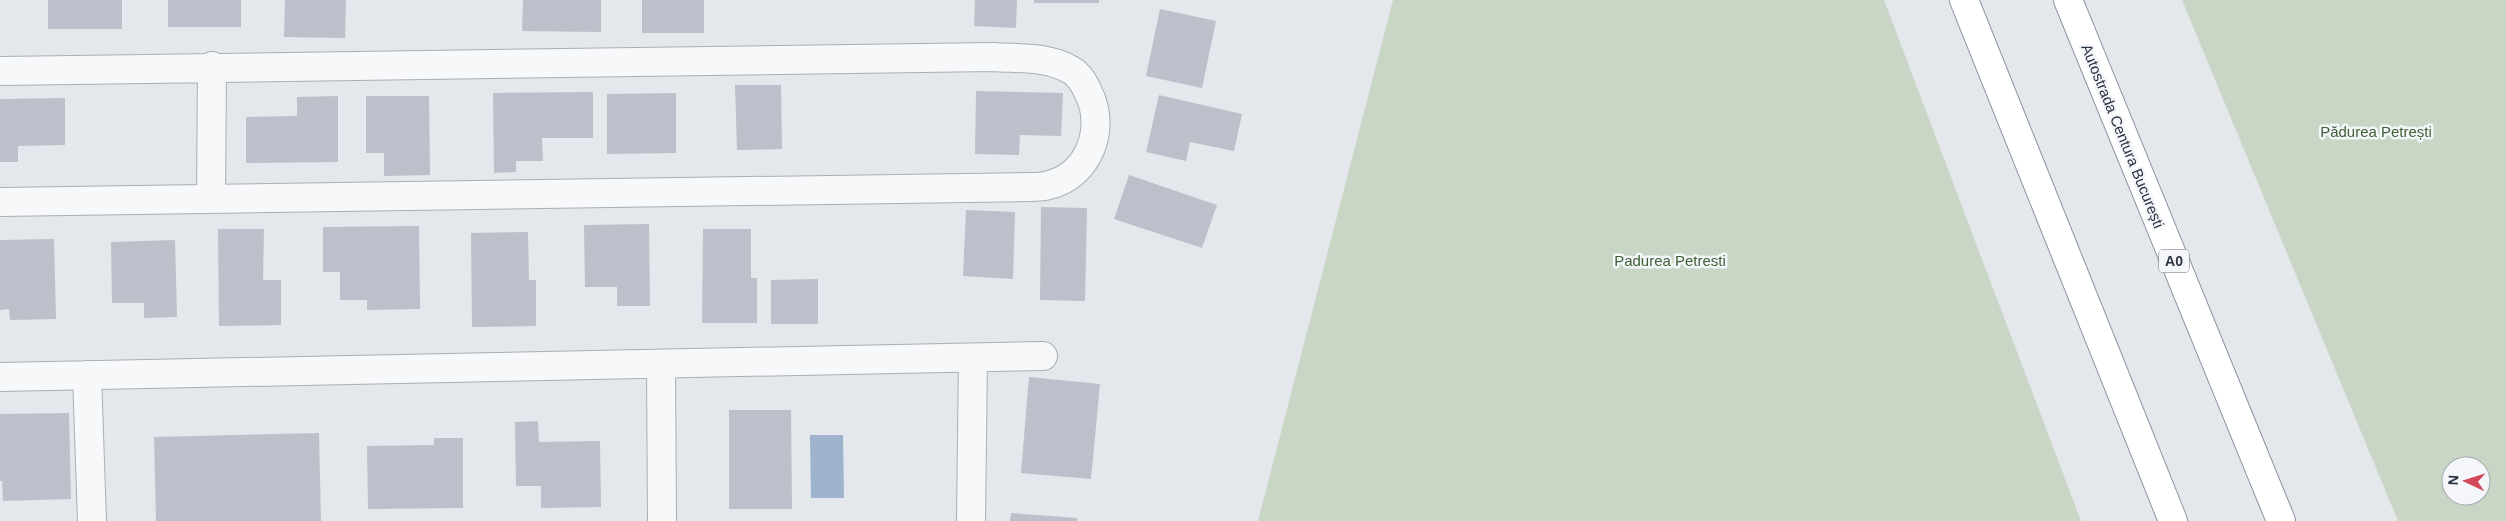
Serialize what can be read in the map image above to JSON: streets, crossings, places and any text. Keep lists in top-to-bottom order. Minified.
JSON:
{"streets":{"highway":["Autostrada Centura București","A0"]},"parks":["Pădurea Petrești","Padurea Petresti"],"north":"left"}
